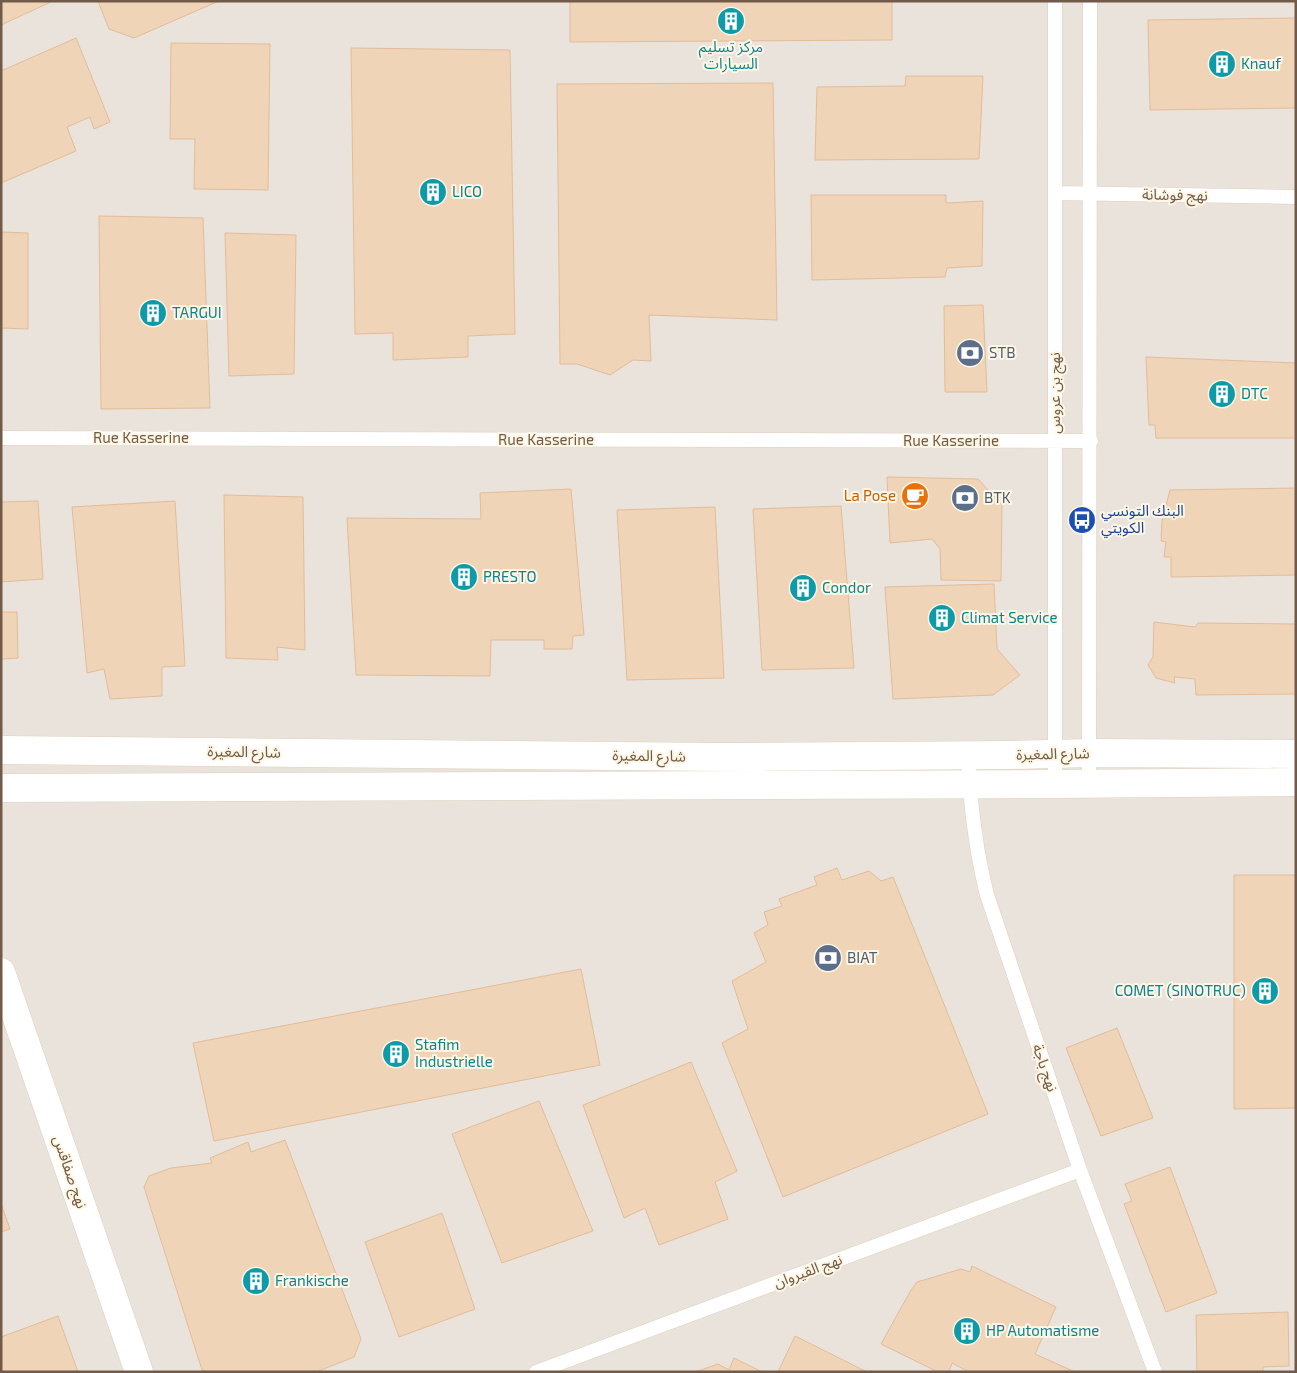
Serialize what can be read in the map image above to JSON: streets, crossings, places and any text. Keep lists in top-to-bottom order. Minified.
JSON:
{"streets":{"street":["شارع المغيرة","نهج صفاقس"],"lane":["نهج فوشانة","نهج بن عروس","Rue Kasserine","نهج باجة","نهج القيروان"]},"crossings":[["نهج فوشانة","نهج بن عروس"],["نهج بن عروس","Rue Kasserine"],["نهج بن عروس","شارع المغيرة"],["شارع المغيرة","نهج باجة"],["نهج باجة","نهج القيروان"]],"places":{"building":["مركز تسليم السيارات","Knauf","LICO","TARGUI","DTC","PRESTO","Condor","Climat Service","COMET (SINOTRUC)","Stafim Industrielle","Frankische","HP Automatisme"],"bank":["STB","BTK","BIAT"],"cafe":["La Pose"],"bus stop":["البنك التونسي الكويتي"]}}
